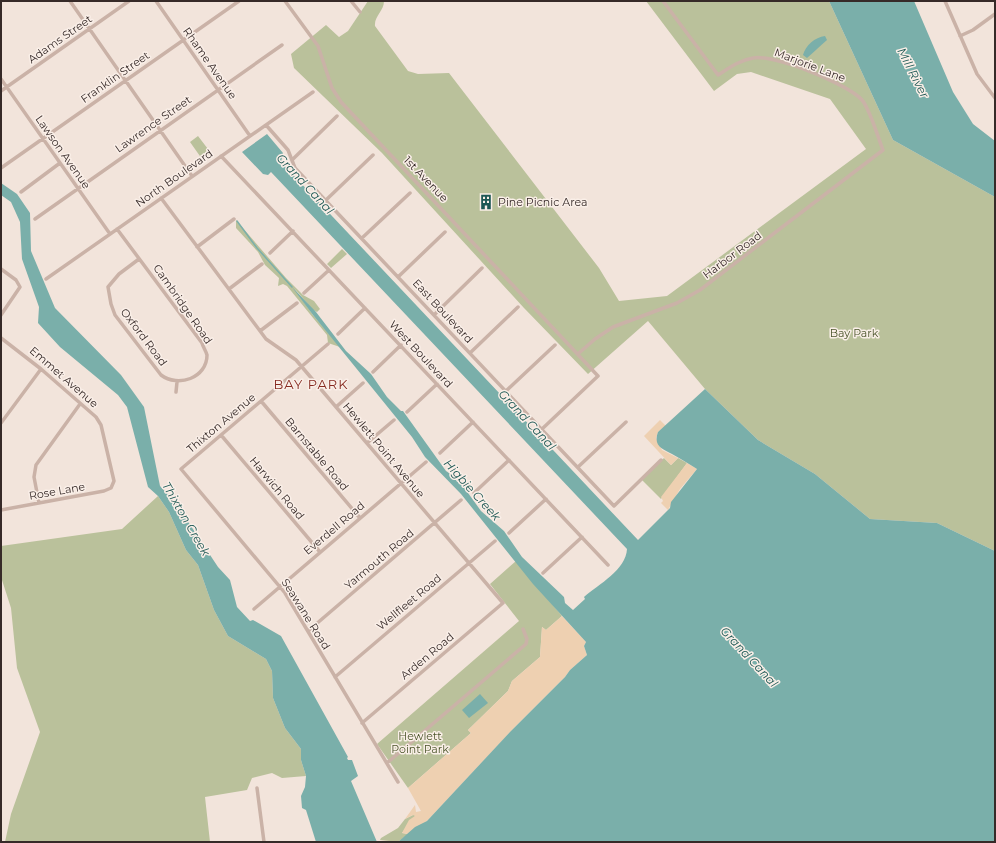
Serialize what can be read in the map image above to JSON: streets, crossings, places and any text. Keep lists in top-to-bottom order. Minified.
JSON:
{"streets":{"street":["Adams Street","Rhame Avenue","Marjorie Lane","Franklin Street","Lawrence Street","Lawson Avenue","North Boulevard","1st Avenue","Harbor Road","Cambridge Road","East Boulevard","Oxford Road","West Boulevard","Emmet Avenue","Thixton Avenue","Hewlett Point Avenue","Barnstable Road","Harwich Road","Rose Lane","Everdell Road","Yarmouth Road","Wellfleet Road","Seawane Road","Arden Road"]},"crossings":[["Adams Street","Lawson Avenue"],["Rhame Avenue","Franklin Street"],["Rhame Avenue","Lawrence Street"],["Rhame Avenue","North Boulevard"],["Marjorie Lane","Harbor Road"],["Franklin Street","Lawson Avenue"],["Lawrence Street","Lawson Avenue"],["Lawson Avenue","North Boulevard"],["North Boulevard","Cambridge Road"],["North Boulevard","East Boulevard"],["North Boulevard","West Boulevard"],["North Boulevard","Hewlett Point Avenue"],["1st Avenue","Harbor Road"],["1st Avenue","East Boulevard"],["Cambridge Road","Oxford Road"],["Emmet Avenue","Rose Lane"],["Thixton Avenue","Hewlett Point Avenue"],["Thixton Avenue","Barnstable Road"],["Thixton Avenue","Harwich Road"],["Thixton Avenue","Seawane Road"],["Hewlett Point Avenue","Everdell Road"],["Hewlett Point Avenue","Yarmouth Road"],["Hewlett Point Avenue","Wellfleet Road"],["Hewlett Point Avenue","Arden Road"],["Barnstable Road","Everdell Road"],["Harwich Road","Everdell Road"],["Everdell Road","Seawane Road"],["Yarmouth Road","Seawane Road"],["Wellfleet Road","Seawane Road"],["Seawane Road","Arden Road"]],"districts":["BAY PARK"],"water":["Mill River","Grand Canal","Higbie Creek","Thixton Creek"],"parks":["Bay Park","Hewlett Point Park"],"places":{"building":["Pine Picnic Area"]}}
